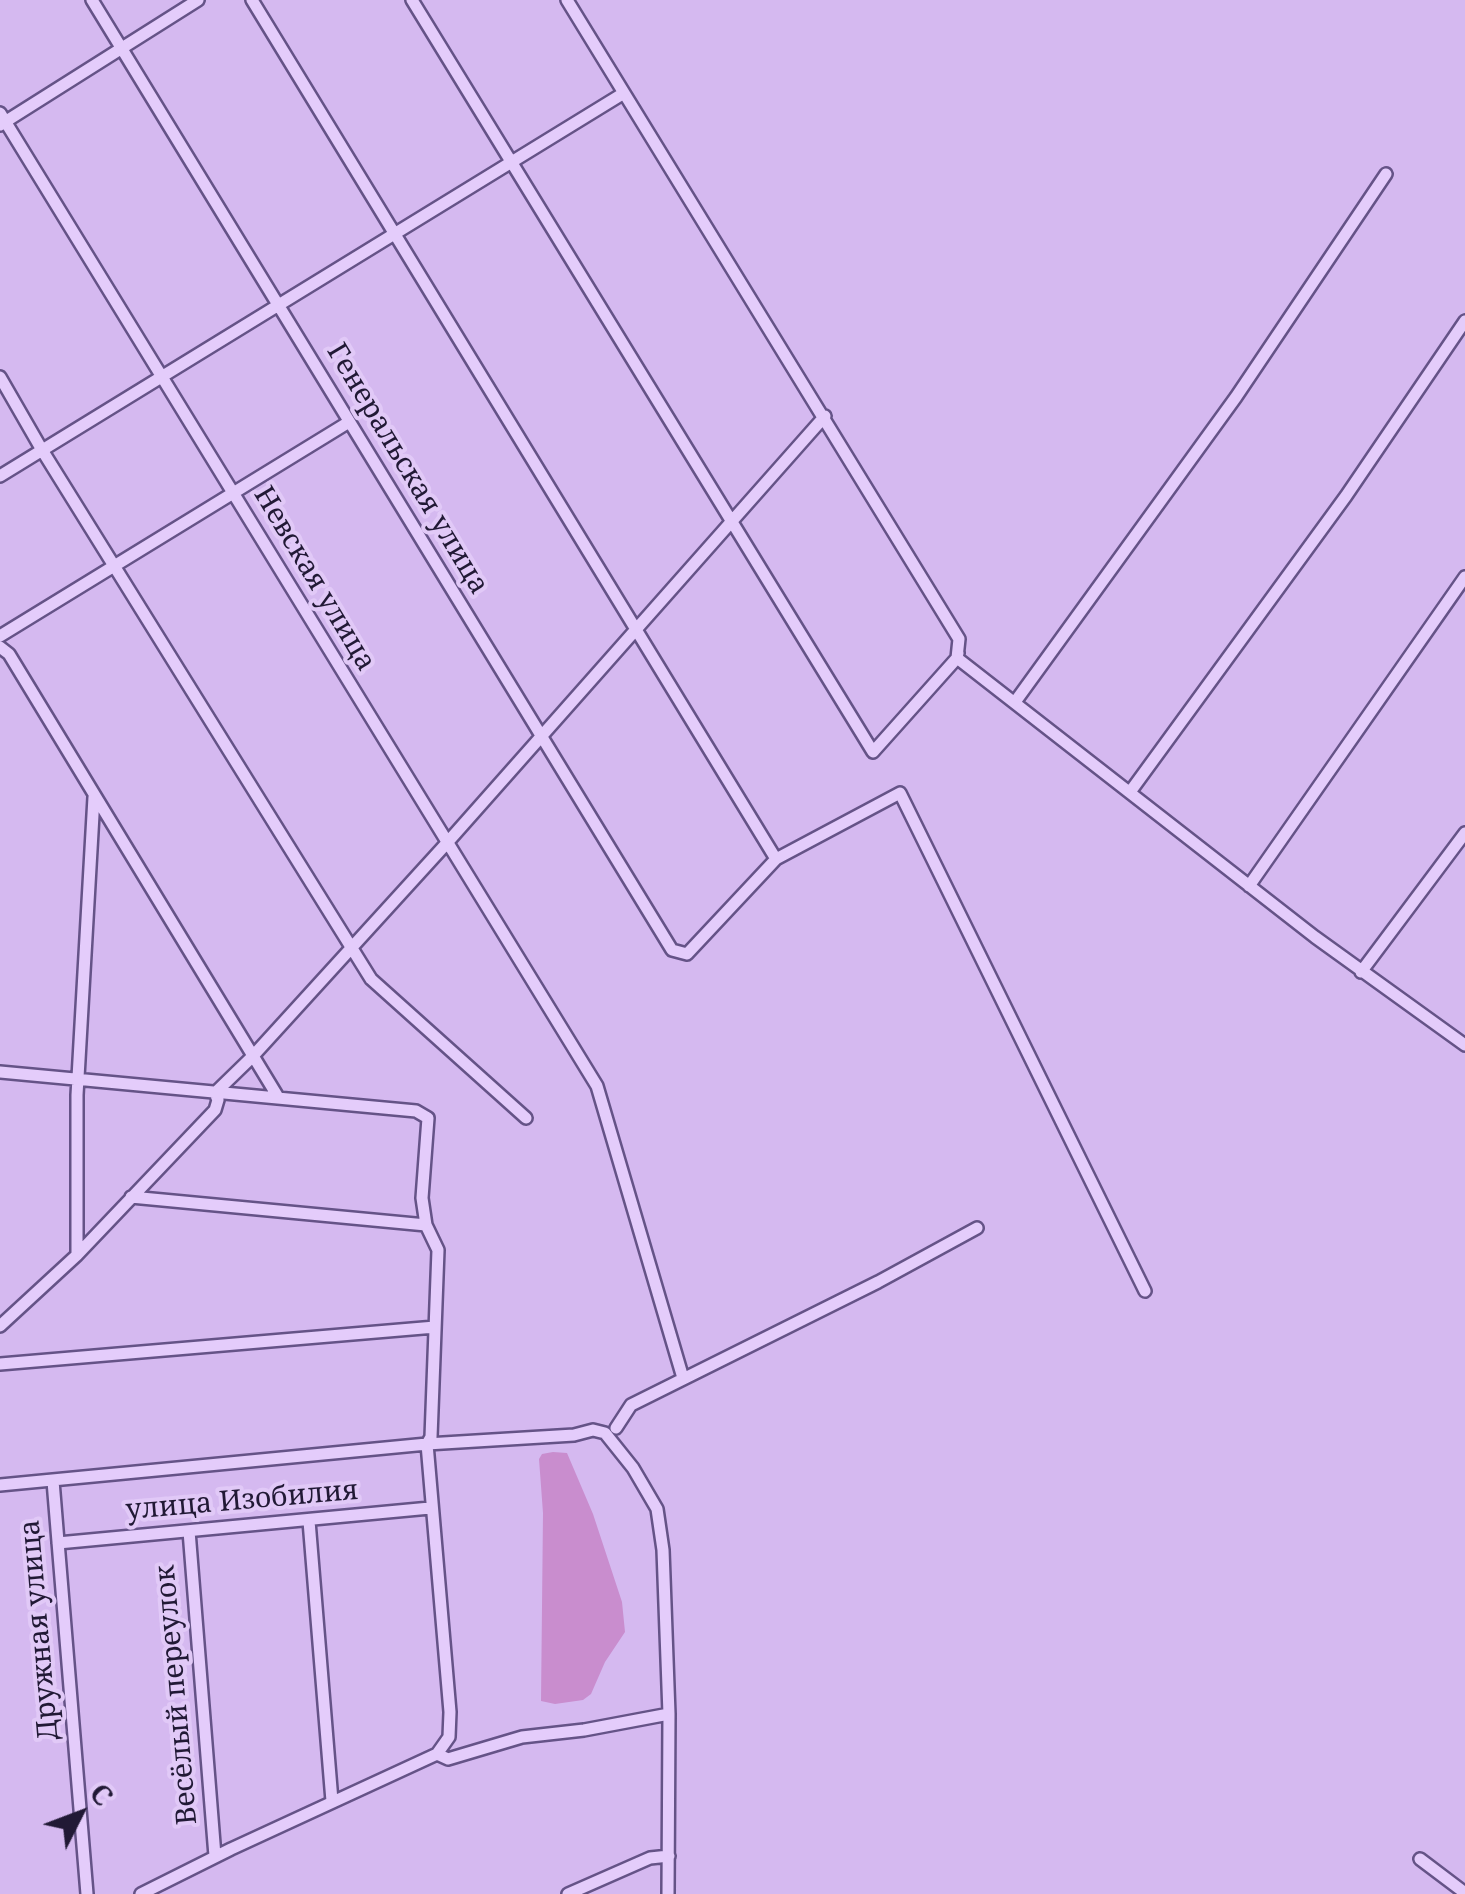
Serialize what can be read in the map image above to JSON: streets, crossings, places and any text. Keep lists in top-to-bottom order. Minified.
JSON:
{"streets":{"street":["Генеральская улица","Невская улица","улица Изобилия","Дружная улица","Весёлый переулок"]},"crossings":[["улица Изобилия","Дружная улица"],["улица Изобилия","Весёлый переулок"]],"north":"top right"}
